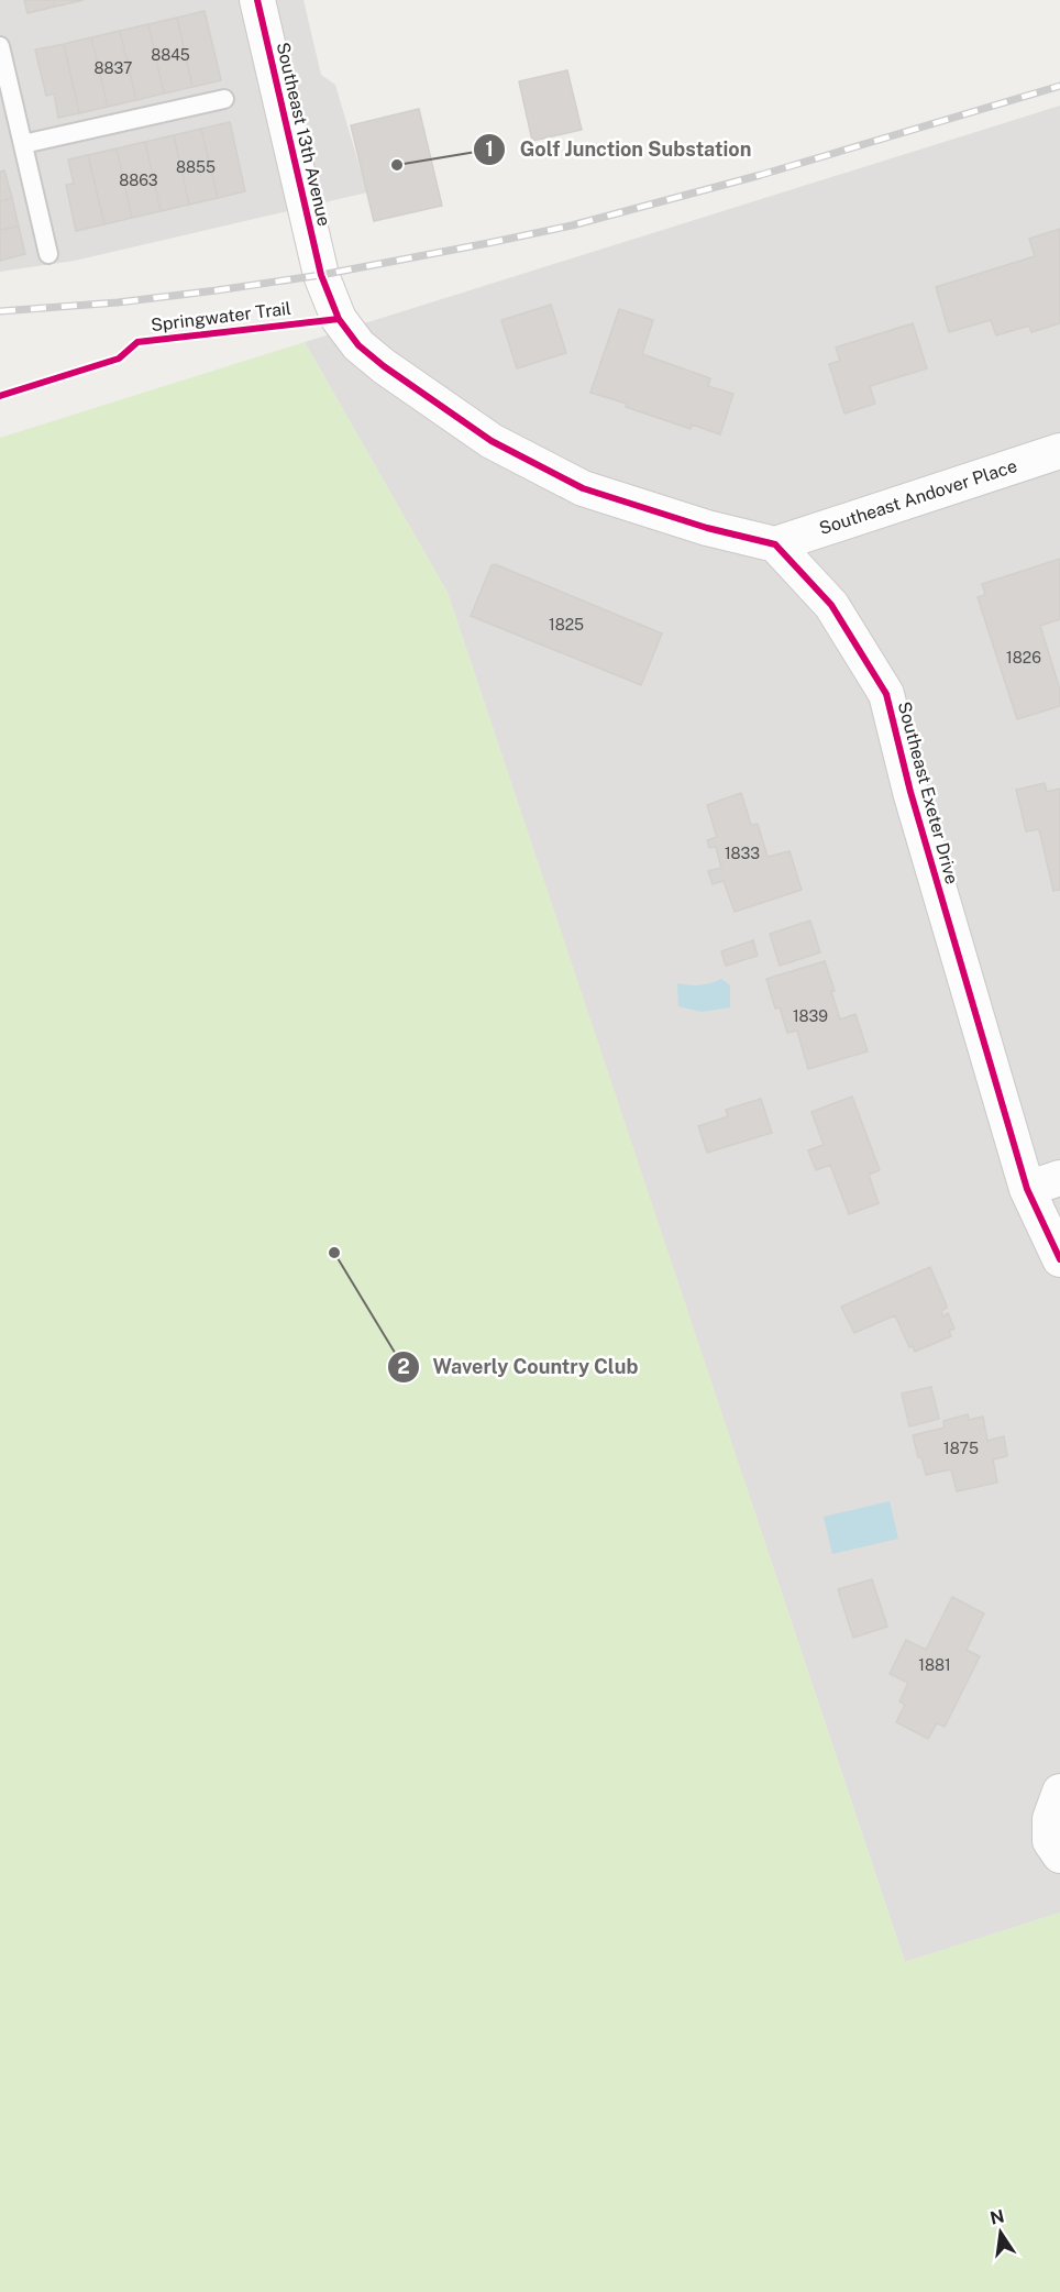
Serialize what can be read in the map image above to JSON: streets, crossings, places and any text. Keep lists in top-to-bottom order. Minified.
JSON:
{"streets":{"street":["Southeast 13th Avenue","Southeast Andover Place","Southeast Exeter Drive"],"cycle path":["Springwater Trail"]},"crossings":[["Southeast 13th Avenue","Southeast Andover Place"],["Southeast 13th Avenue","Southeast Exeter Drive"],["Southeast Andover Place","Southeast Exeter Drive"]],"places":["Golf Junction Substation","Waverly Country Club"],"house_numbers":["8845","8837","8855","8863","1825","1826","1833","1839","1875","1881"],"north":"top"}
